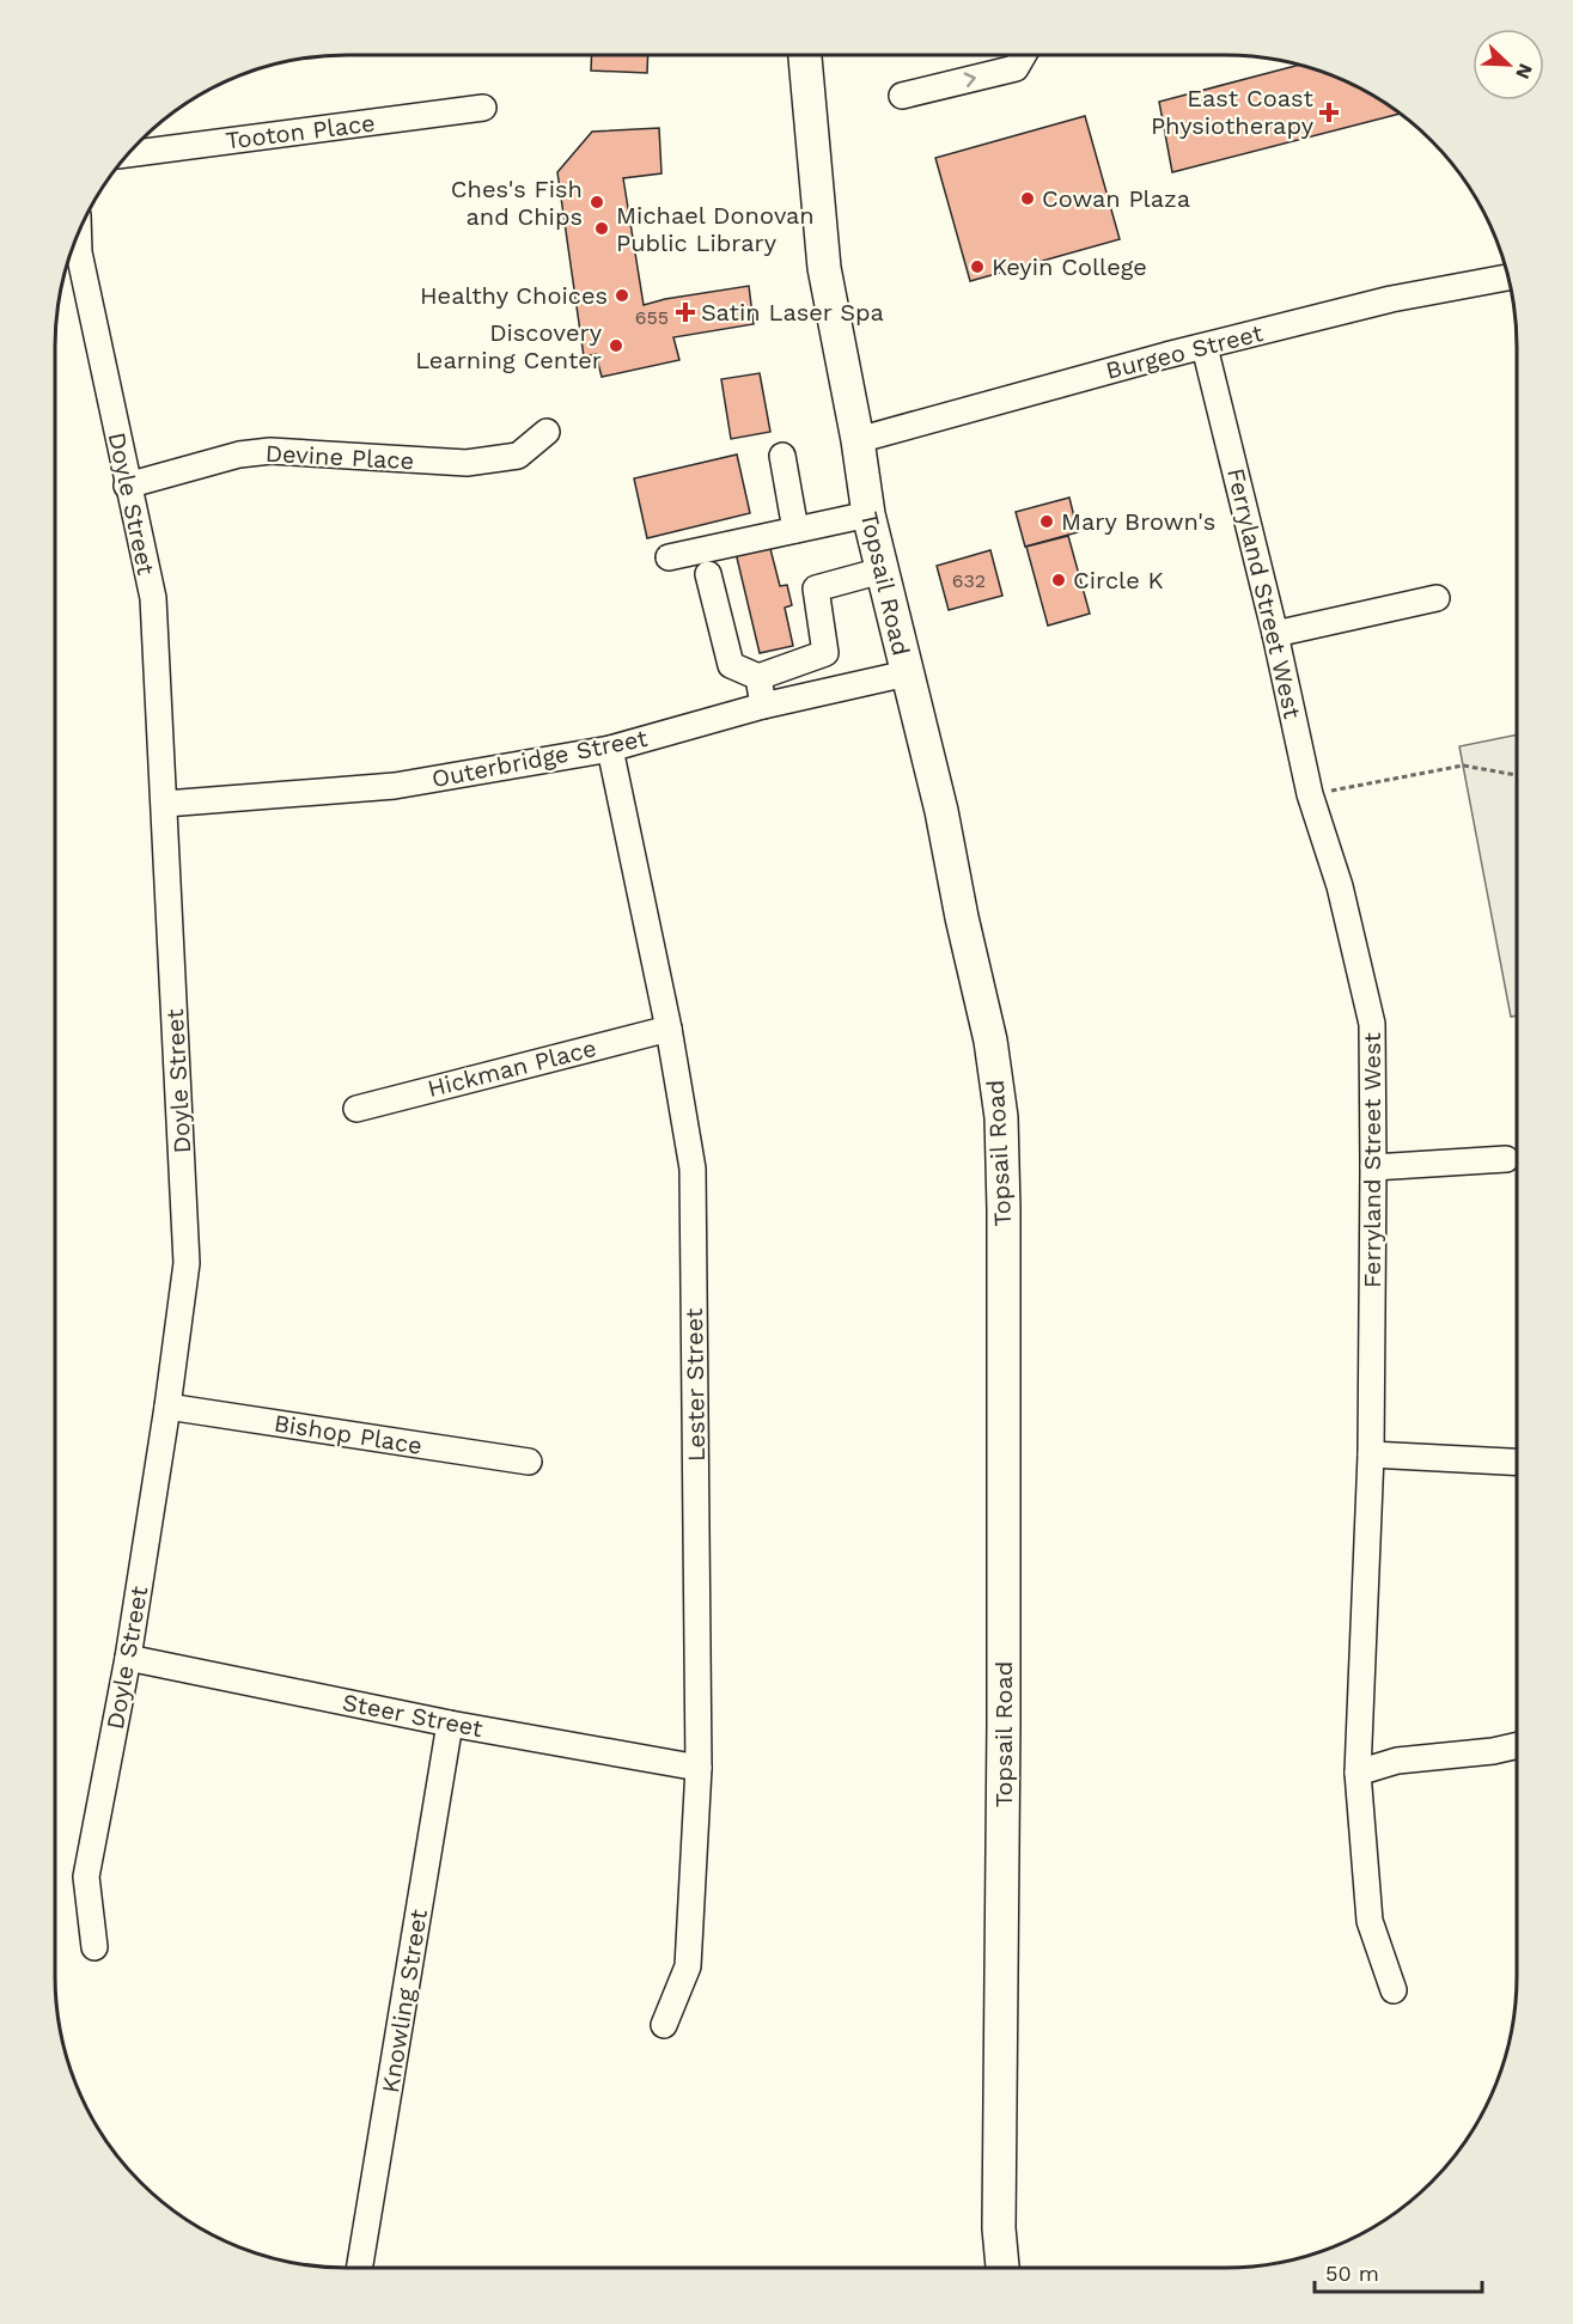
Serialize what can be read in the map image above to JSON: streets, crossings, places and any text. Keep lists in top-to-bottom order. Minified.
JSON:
{"streets":{"main road":["Topsail Road"],"street":["Tooton Place","Burgeo Street","Devine Place","Doyle Street","Ferryland Street West","Outerbridge Street","Hickman Place","Lester Street","Bishop Place","Steer Street","Knowling Street"]},"crossings":[["Burgeo Street","Topsail Road"],["Burgeo Street","Ferryland Street West"],["Devine Place","Doyle Street"],["Doyle Street","Outerbridge Street"],["Doyle Street","Bishop Place"],["Doyle Street","Steer Street"],["Topsail Road","Outerbridge Street"],["Outerbridge Street","Lester Street"],["Hickman Place","Lester Street"],["Lester Street","Steer Street"],["Steer Street","Knowling Street"]],"places":{"health":["East Coast Physiotherapy","Satin Laser Spa"],"other":["Cowan Plaza","Ches's Fish and Chips","Michael Donovan Public Library","Keyin College","Healthy Choices","Discovery Learning Center","Mary Brown's","Circle K"]},"house_numbers":["655","632"],"scale_bar":"50 m","north":"bottom right"}
